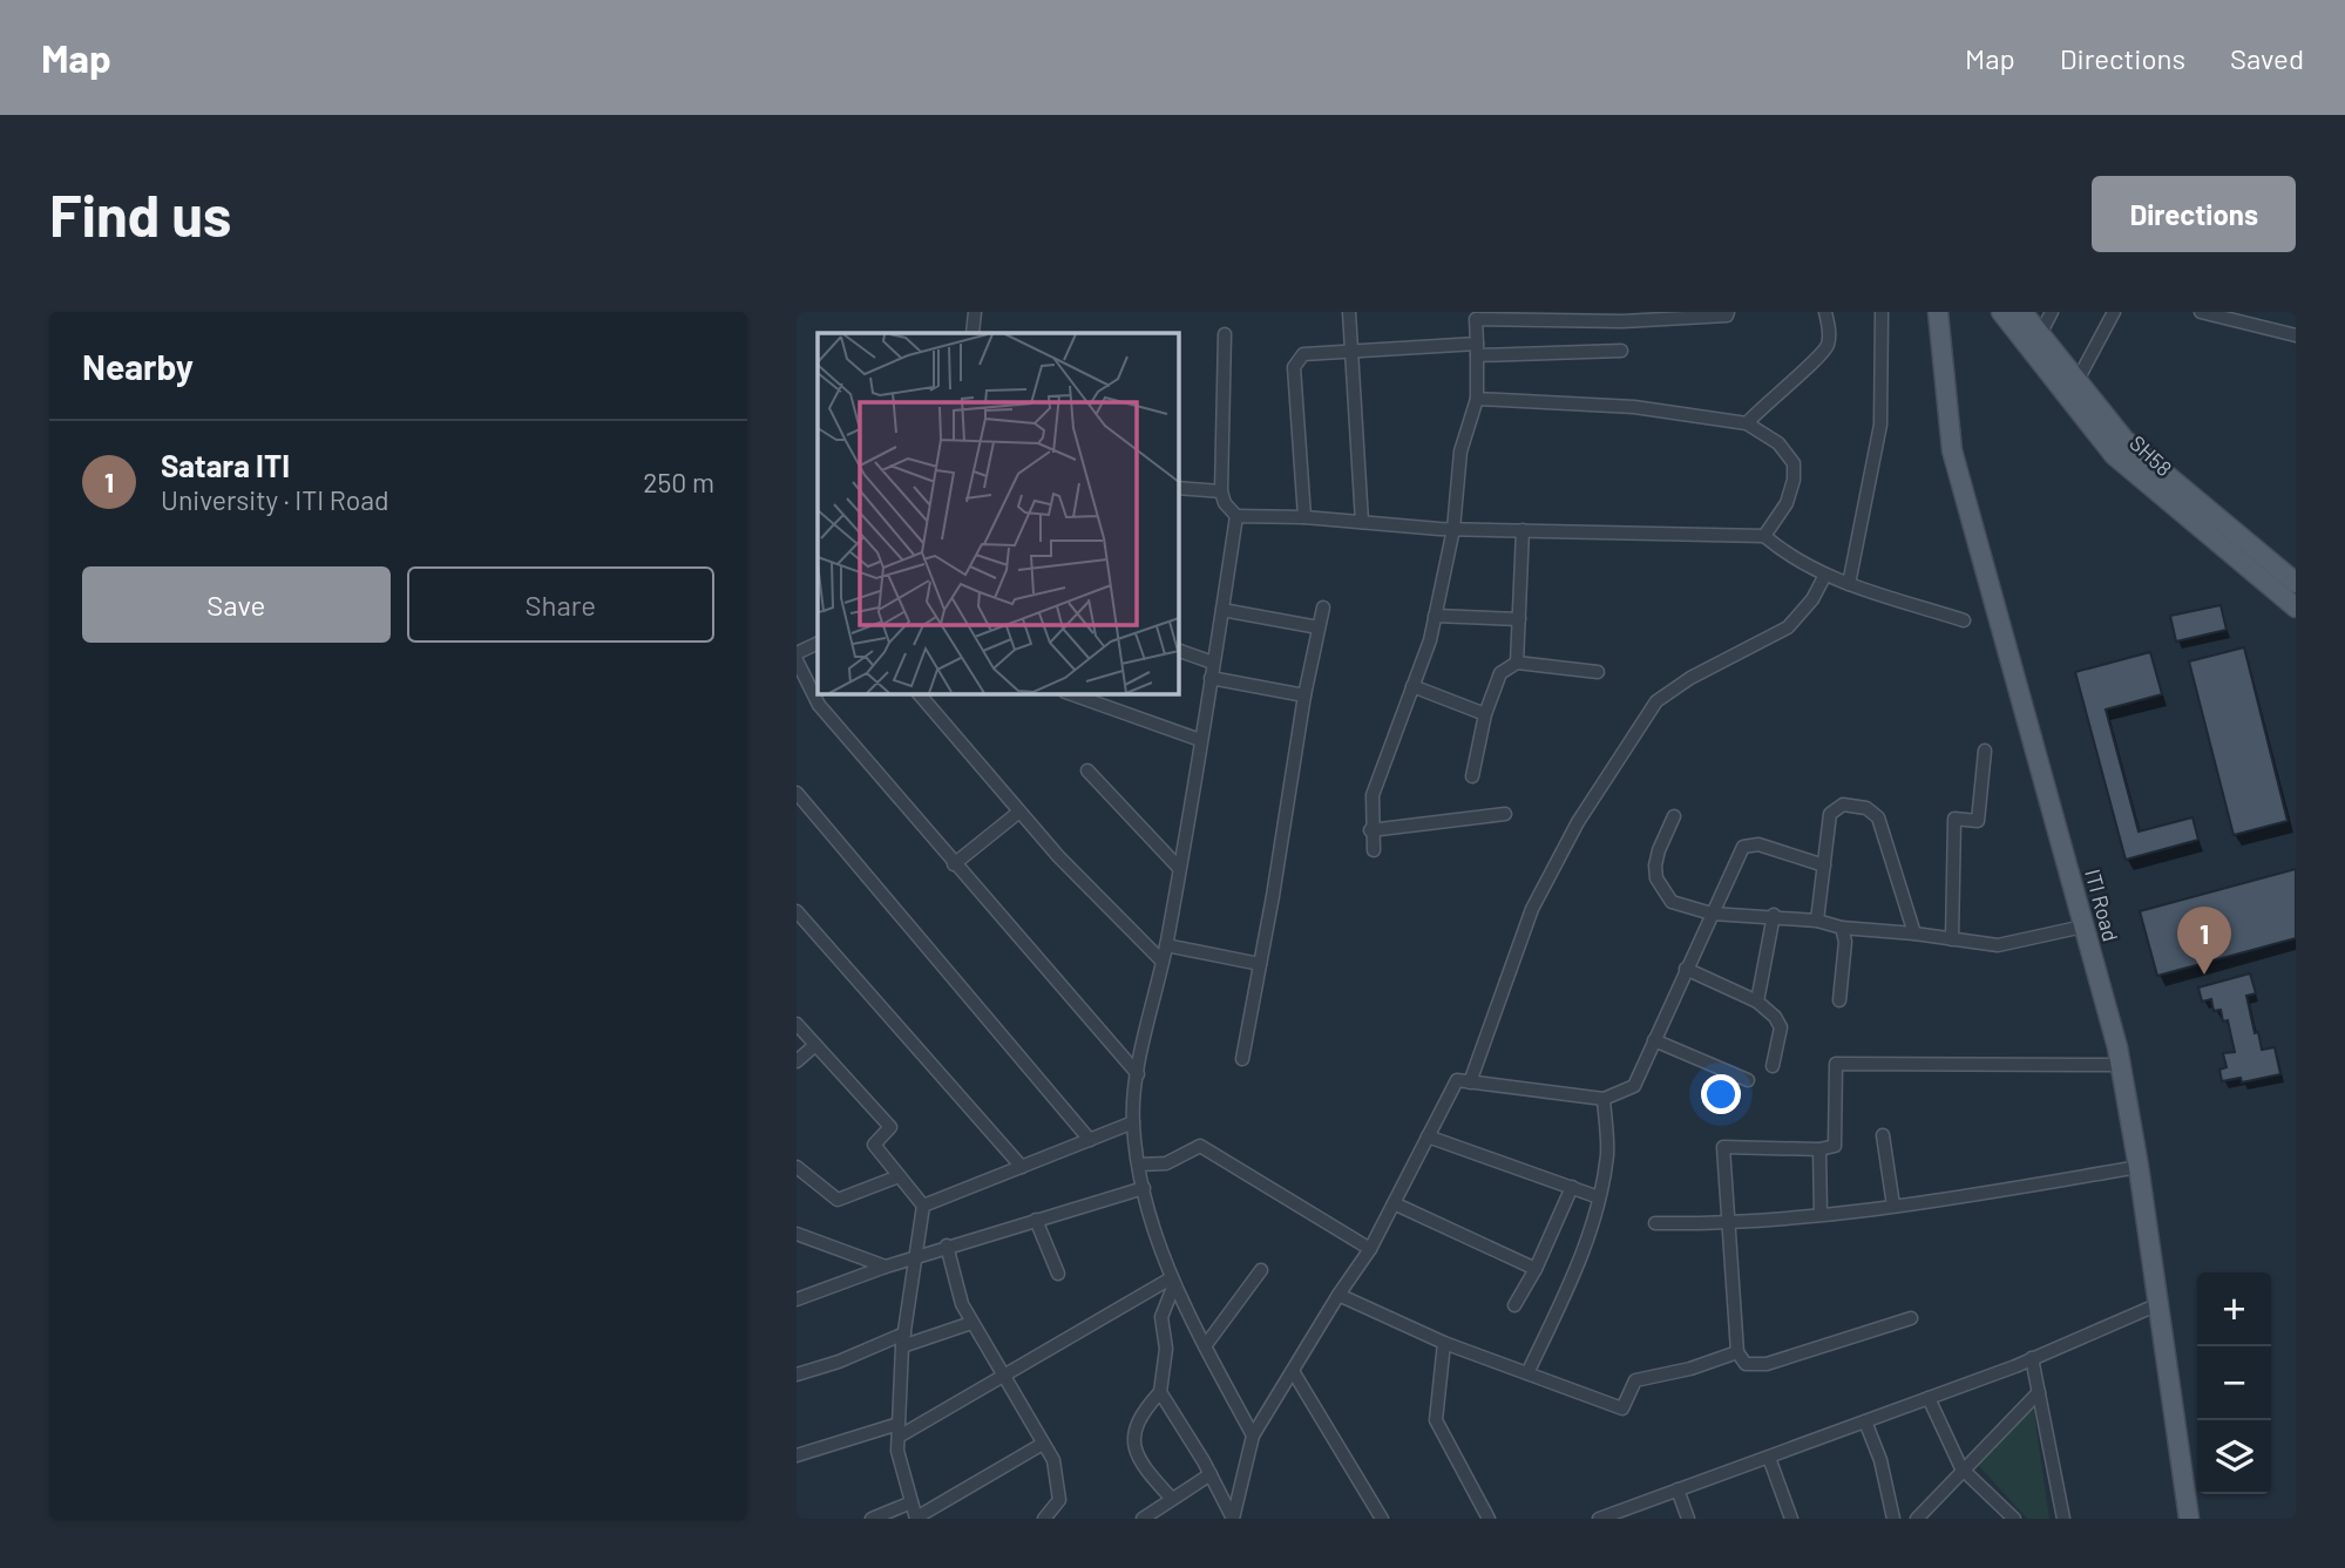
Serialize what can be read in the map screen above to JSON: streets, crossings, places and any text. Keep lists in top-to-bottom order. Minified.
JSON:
{"streets":{"main road":["SH58","ITI Road"]},"page":{"header":"Map","nav":["Map","Directions","Saved"],"buttons":["Directions",["Save","Share"]],"title":"Find us","heading":"Nearby","list":[{"mark":"1","name":"Satara ITI","note":"University · ITI Road","value":"250 m"}],"pins":"1","map_buttons":["+","−"]}}
